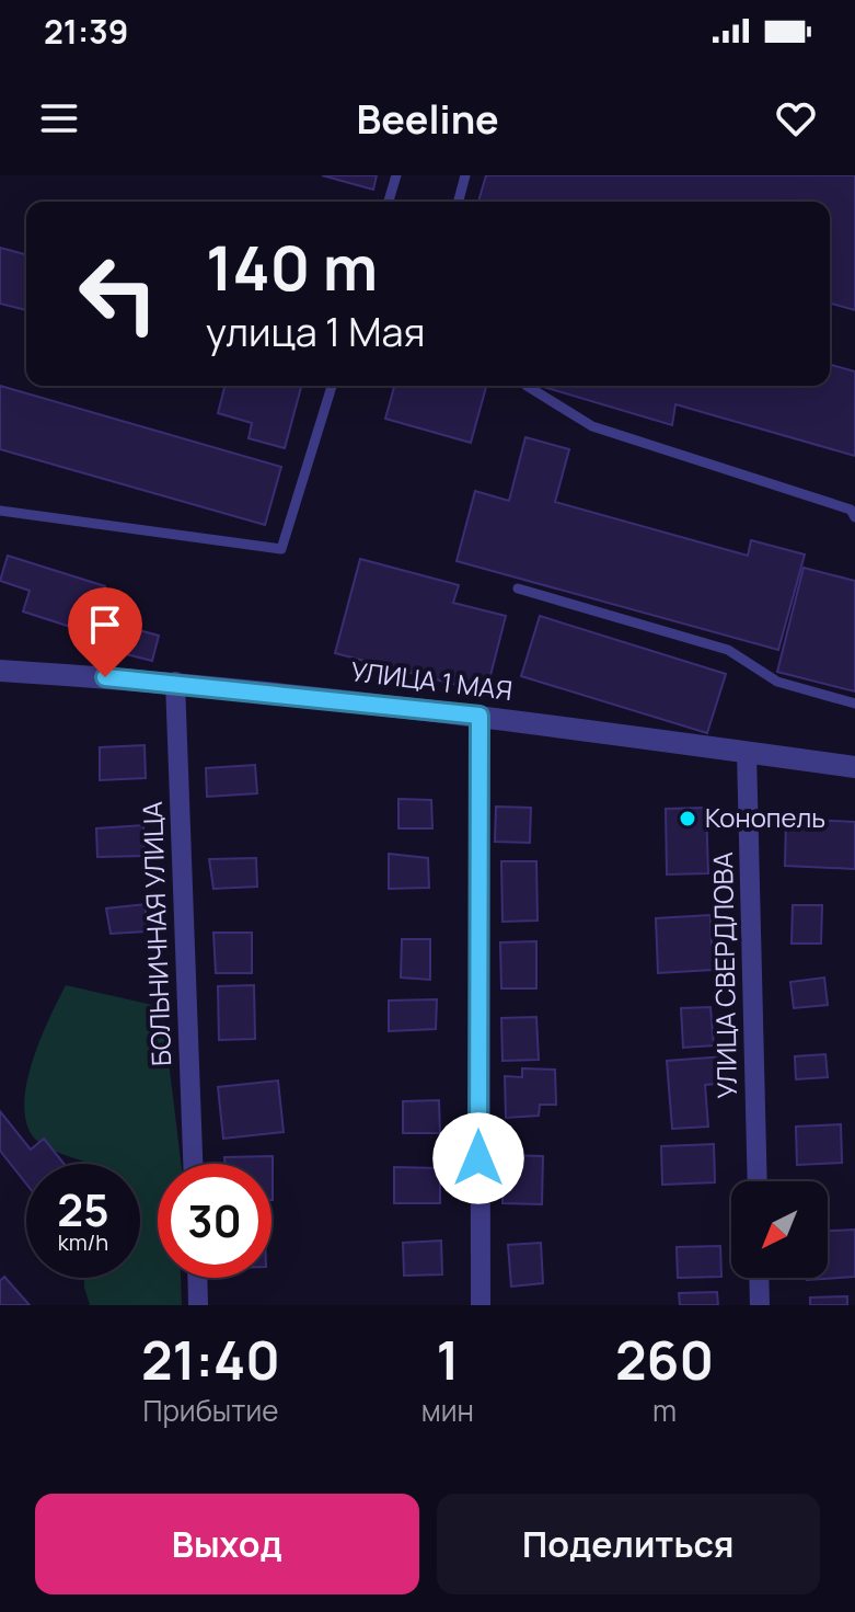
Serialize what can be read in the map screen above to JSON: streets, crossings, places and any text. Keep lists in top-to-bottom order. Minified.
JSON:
{"streets":{"street":["УЛИЦА 1 МАЯ","БОЛЬНИЧНАЯ УЛИЦА","УЛИЦА СВЕРДЛОВА"]},"crossings":[["УЛИЦА 1 МАЯ","БОЛЬНИЧНАЯ УЛИЦА"],["УЛИЦА 1 МАЯ","УЛИЦА СВЕРДЛОВА"]],"places":["Конопель"],"north":"bottom left","page":{"status":"21:39","header":"Beeline","turn":["140 m","улица 1 Мая"],"speed":"25 km/h","limit":"30","eta":["21:40","Прибытие","1","мин","260","m"],"buttons":["Выход","Поделиться"]}}
